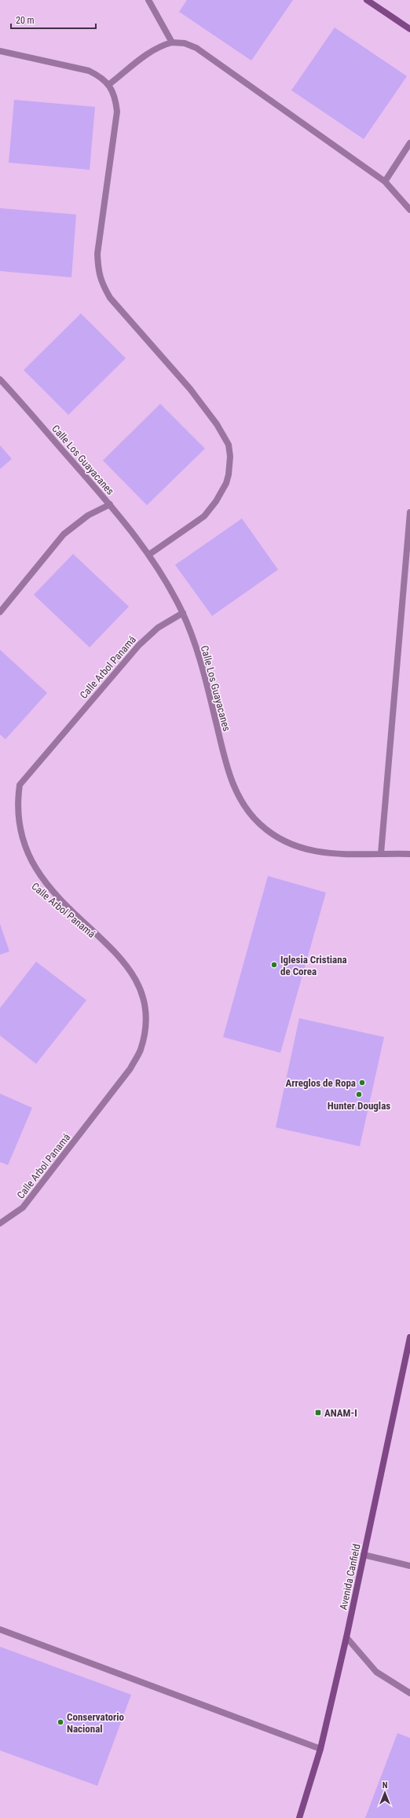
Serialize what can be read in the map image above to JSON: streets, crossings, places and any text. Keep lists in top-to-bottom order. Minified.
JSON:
{"streets":{"main road":["Avenida Canfield"],"street":["Calle Los Guayacanes","Calle Arbol Panamá"]},"crossings":[["Calle Los Guayacanes","Calle Arbol Panamá"]],"places":{"other":["Iglesia Cristiana de Corea","Arreglos de Ropa","Hunter Douglas","Conservatorio Nacional"],"transit":["ANAM-I"]},"scale_bar":"20 m","north":"top"}
